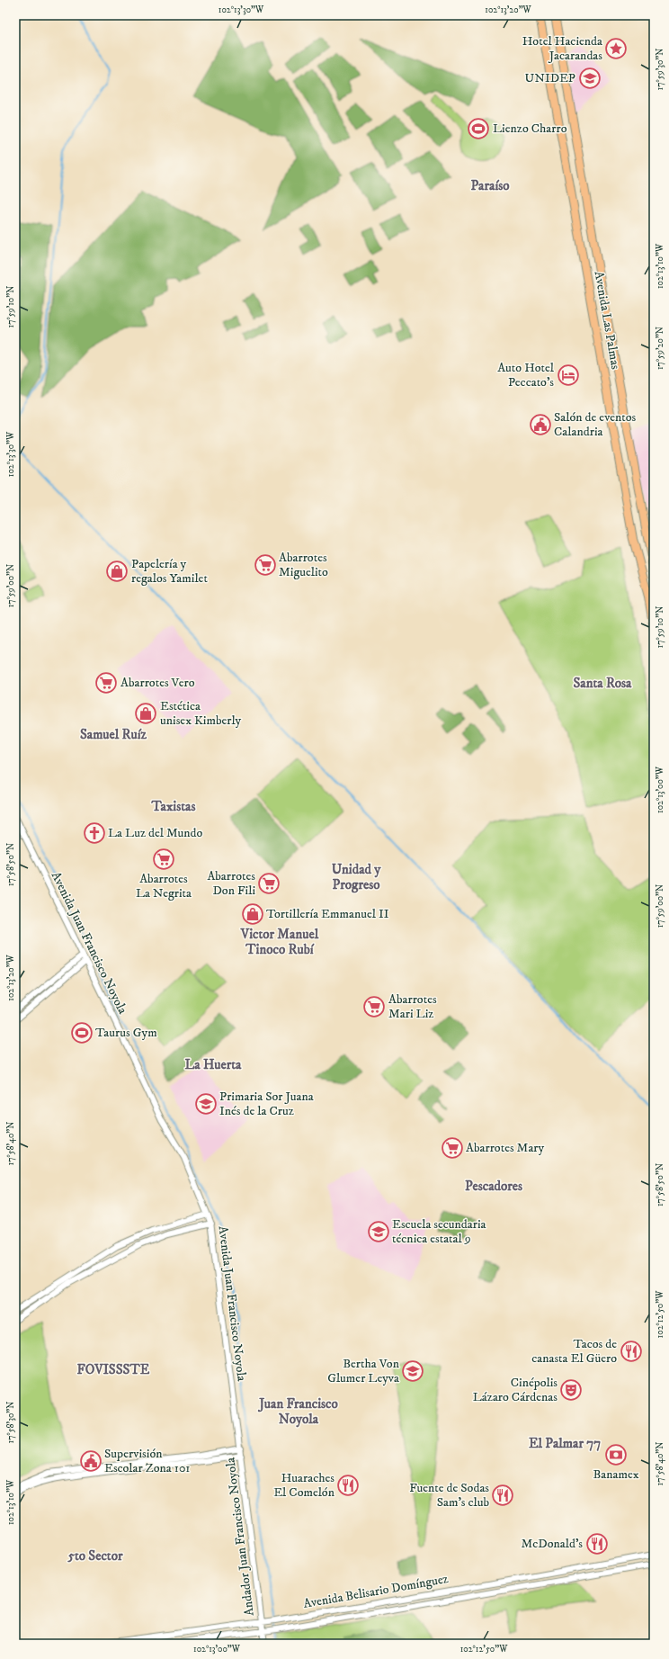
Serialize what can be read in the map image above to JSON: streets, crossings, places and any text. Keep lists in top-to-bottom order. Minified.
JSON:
{"streets":{"main road":["Avenida Las Palmas"],"street":["Avenida Juan Francisco Noyola","Andador Juan Francisco Noyola","Avenida Belisario Domínguez"]},"crossings":[["Avenida Juan Francisco Noyola","Andador Juan Francisco Noyola"],["Andador Juan Francisco Noyola","Avenida Belisario Domínguez"]],"districts":["Paraíso","Santa Rosa","Samuel Ruíz","Taxistas","Unidad y Progreso","Victor Manuel Tinoco Rubí","La Huerta","Pescadores","FOVISSSTE","Juan Francisco Noyola","El Palmar 77","5to Sector"],"places":{"place":["Hotel Hacienda Jacarandas"],"school or university":["UNIDEP","Primaria Sor Juana Inés de la Cruz","Escuela secundaria técnica estatal 9","Bertha Von Glumer Leyva"],"sports":["Lienzo Charro","Taurus Gym"],"hotel":["Auto Hotel Peccato's"],"public building":["Salón de eventos Calandria","Supervisión Escolar Zona 101"],"supermarket":["Abarrotes Miguelito","Abarrotes Vero","Abarrotes La Negrita","Abarrotes Don Fili","Abarrotes Mari Liz","Abarrotes Mary"],"shop":["Papelería y regalos Yamilet","Estética unisex Kimberly","Tortillería Emmanuel II"],"church":["La Luz del Mundo"],"restaurant":["Tacos de canasta El Güero","Huaraches El Comelón","Fuente de Sodas Sam's club","McDonald's"],"theatre":["Cinépolis Lázaro Cárdenas"],"bank":["Banamex"]},"coordinates":["102°13'30\"W","102°13'20\"W","17°59'30\"N","102°13'10\"W","17°59'10\"N","17°59'20\"N","17°59'00\"N","102°13'00\"W","17°58'50\"N","17°58'40\"N","102°12'50\"W","17°58'30\"N"]}
